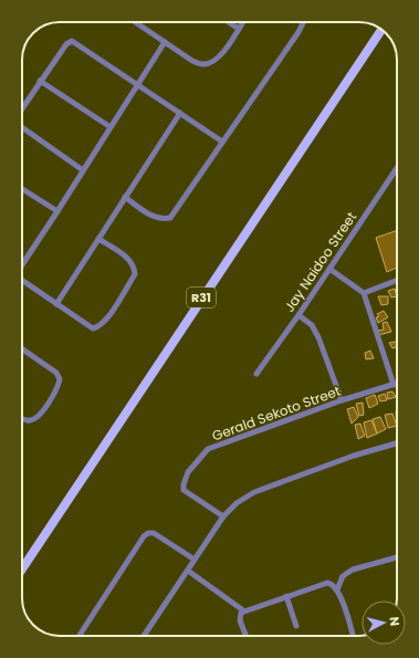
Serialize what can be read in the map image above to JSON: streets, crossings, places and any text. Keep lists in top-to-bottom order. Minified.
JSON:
{"streets":{"main road":["R31"],"street":["Jay Naidoo Street","Gerald Sekoto Street"]},"north":"right"}
